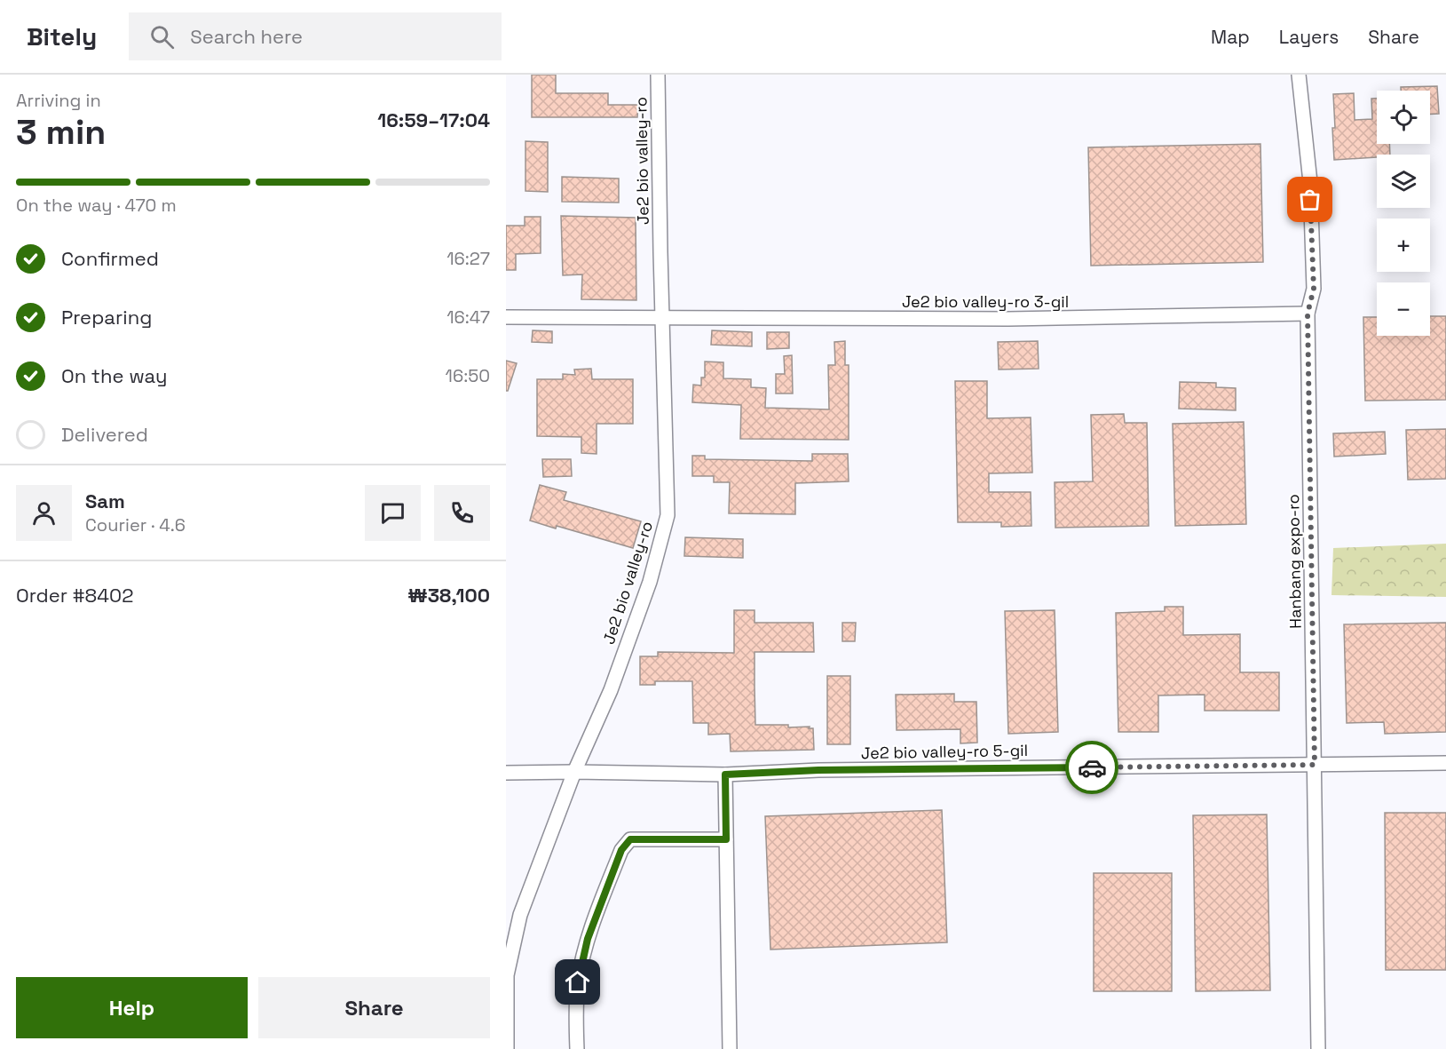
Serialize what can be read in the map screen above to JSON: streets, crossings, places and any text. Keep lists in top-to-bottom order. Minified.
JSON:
{"streets":{"street":["Je2 bio valley-ro","Je2 bio valley-ro 3-gil","Hanbang expo-ro","Je2 bio valley-ro 5-gil"]},"crossings":[["Je2 bio valley-ro","Je2 bio valley-ro 3-gil"],["Je2 bio valley-ro","Je2 bio valley-ro 5-gil"],["Je2 bio valley-ro 3-gil","Hanbang expo-ro"],["Hanbang expo-ro","Je2 bio valley-ro 5-gil"]],"page":{"header":"Bitely","search":"Search here","nav":["Map","Layers","Share"],"heading":["3 min","Arriving in","16:59–17:04"],"panel":["Sam","Courier · 4.6","Order #8402","₩38,100"],"map_buttons":["+","−"],"bar":"On the way · 470 m","list":[["Confirmed","16:27"],["Preparing","16:47"],["On the way","16:50"],"Delivered"],"buttons":["Help","Share"]}}
